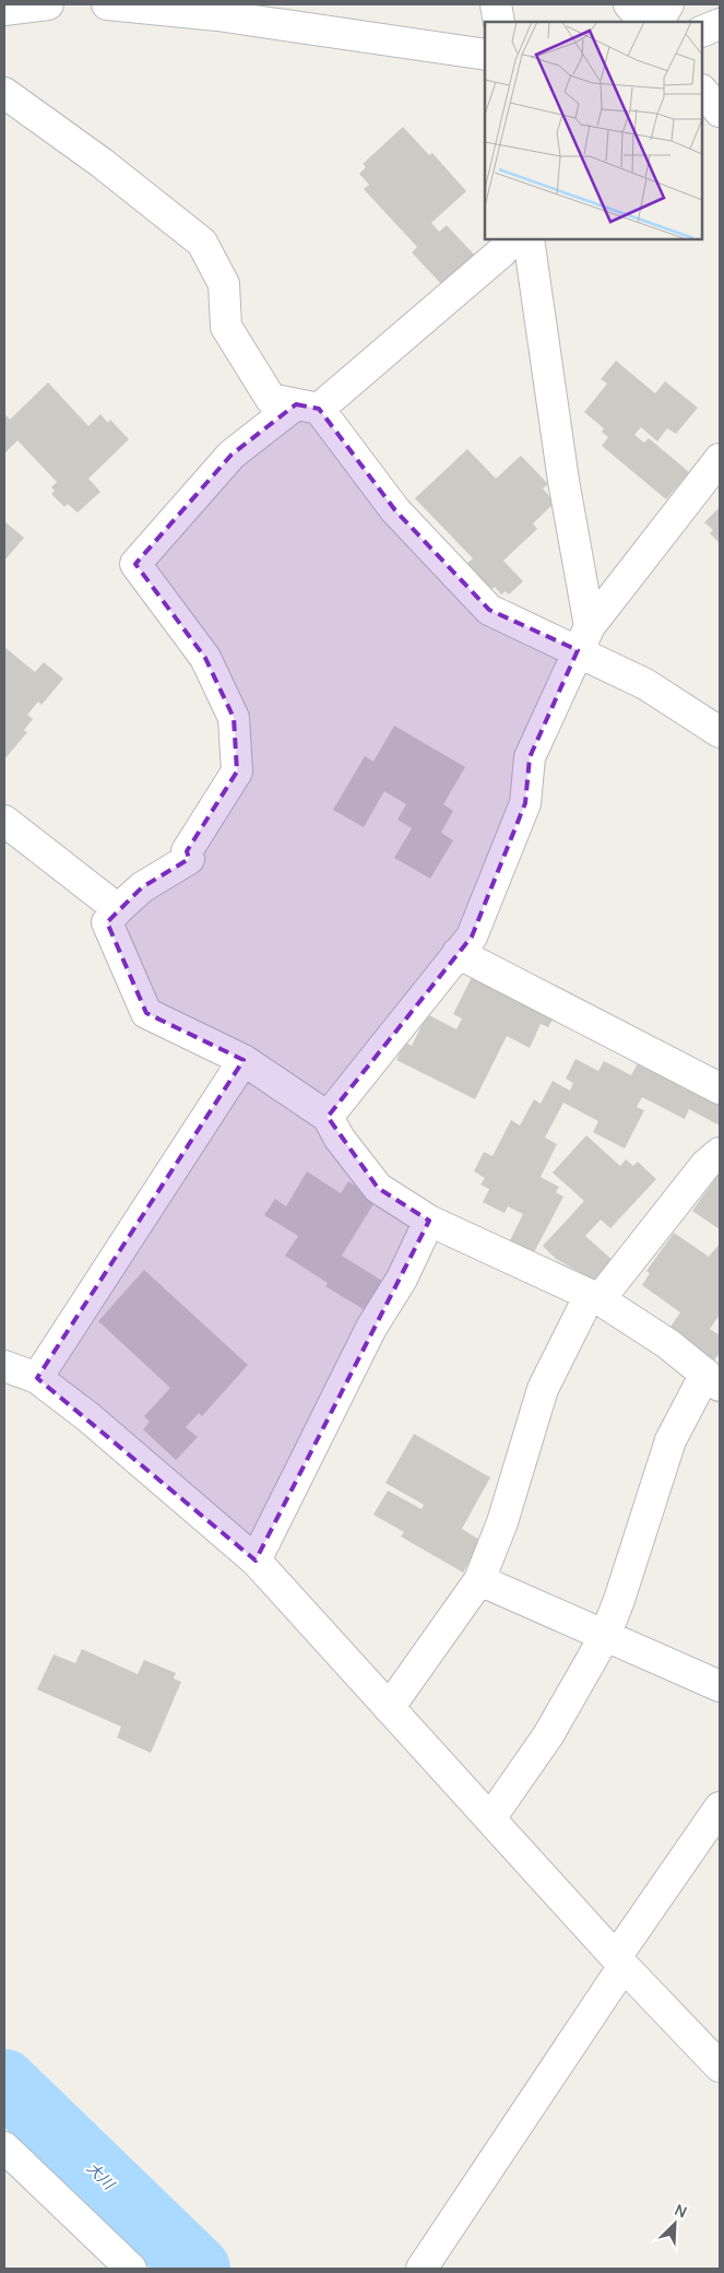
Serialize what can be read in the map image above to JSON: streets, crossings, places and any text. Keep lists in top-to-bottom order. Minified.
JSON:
{"water":["大川"],"north":"top right"}
